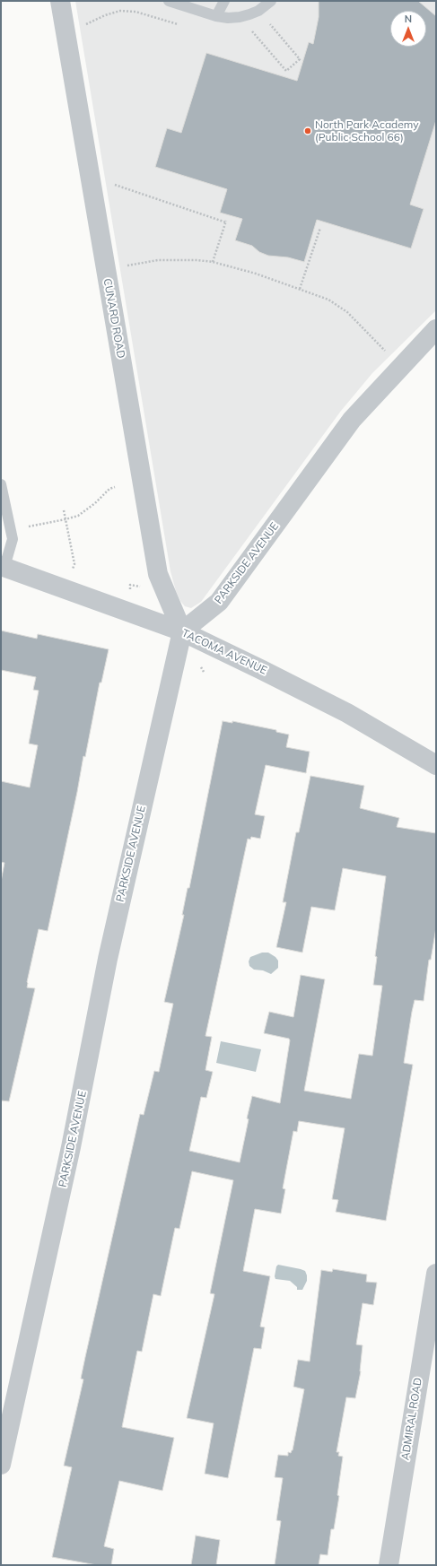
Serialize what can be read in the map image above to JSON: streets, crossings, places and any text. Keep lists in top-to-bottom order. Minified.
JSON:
{"streets":{"street":["CUNARD ROAD","PARKSIDE AVENUE","TACOMA AVENUE","ADMIRAL ROAD"]},"crossings":[["CUNARD ROAD","PARKSIDE AVENUE"],["CUNARD ROAD","TACOMA AVENUE"],["PARKSIDE AVENUE","TACOMA AVENUE"]],"places":["North Park Academy (Public School 66)"],"north":"top"}
